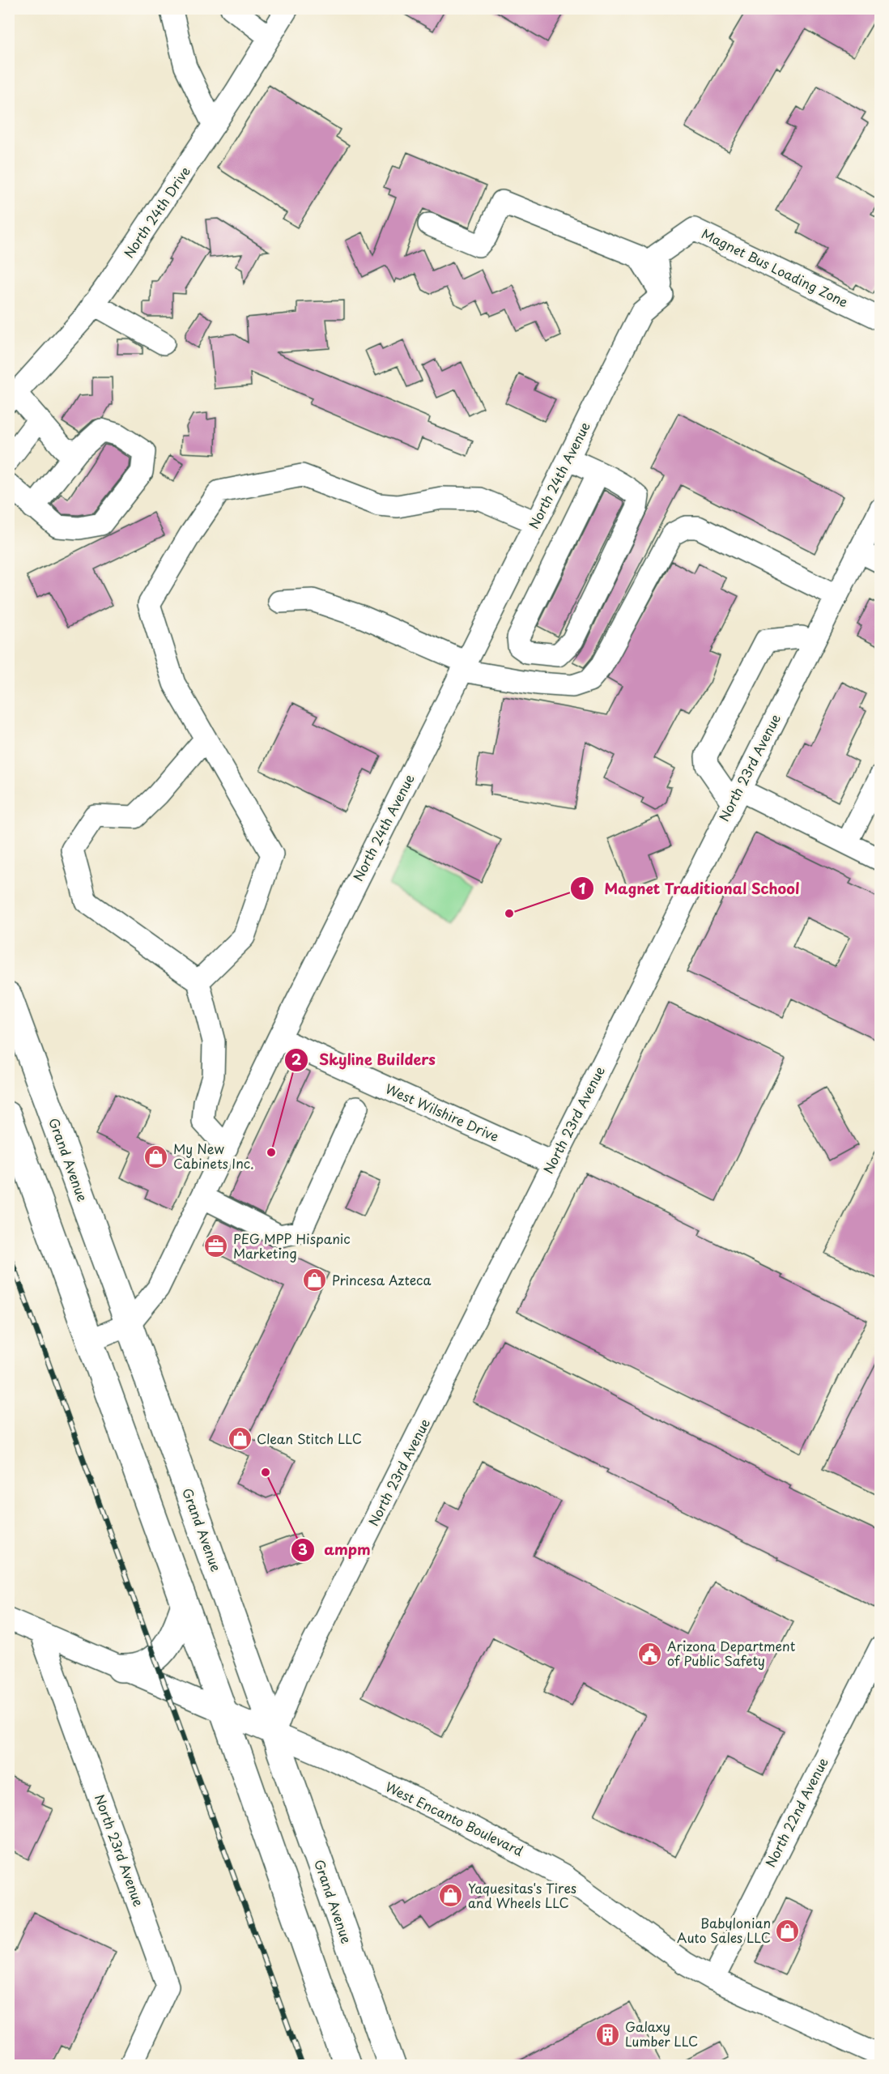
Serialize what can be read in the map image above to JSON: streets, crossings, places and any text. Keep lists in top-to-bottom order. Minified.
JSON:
{"streets":{"main road":["Grand Avenue"],"street":["North 24th Drive","Magnet Bus Loading Zone","North 24th Avenue","North 23rd Avenue","West Wilshire Drive","North 22nd Avenue","West Encanto Boulevard"]},"crossings":[["Magnet Bus Loading Zone","North 24th Avenue"],["North 24th Avenue","West Wilshire Drive"],["North 24th Avenue","Grand Avenue"],["North 23rd Avenue","West Wilshire Drive"],["North 23rd Avenue","Grand Avenue"],["North 23rd Avenue","West Encanto Boulevard"],["Grand Avenue","West Encanto Boulevard"],["North 22nd Avenue","West Encanto Boulevard"]],"places":{"other":["Magnet Traditional School","Skyline Builders","ampm"],"shop":["My New Cabinets Inc.","Princesa Azteca","Clean Stitch LLC","Yaquesitas's Tires and Wheels LLC","Babylonian Auto Sales LLC"],"office":["PEG MPP Hispanic Marketing"],"public building":["Arizona Department of Public Safety"],"building":["Galaxy Lumber LLC"]}}
